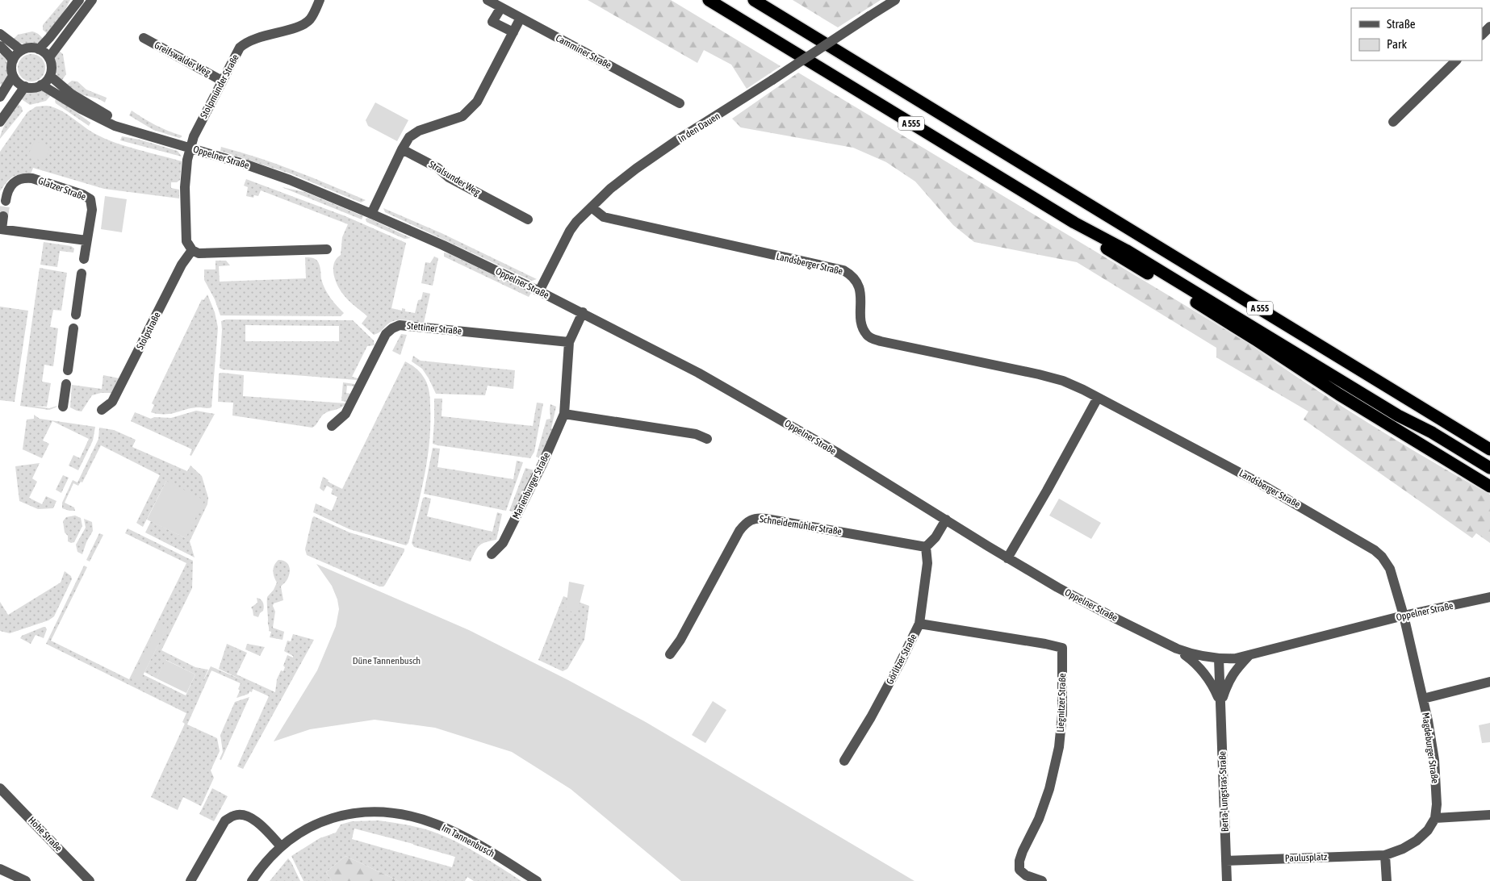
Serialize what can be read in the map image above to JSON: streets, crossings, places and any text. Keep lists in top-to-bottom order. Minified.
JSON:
{"streets":{"highway":["A 555"],"street":["Camminer Straße","Greifswalder Weg","Stolpmünder Straße","In den Dauen","Oppelner Straße","Stralsunder Weg","Glatzer Straße","Landsberger Straße","Stettiner Straße","Stolpstraße","Marienburger Straße","Schneidemühler Straße","Görlitzer Straße","Liegnitzer Straße","Magdeburger Straße","Berta-Lungstras-Straße","Hohe Straße","Im Tannenbusch","Paulusplatz"]},"crossings":[["Greifswalder Weg","Stolpmünder Straße"],["Stolpmünder Straße","Oppelner Straße"],["In den Dauen","Oppelner Straße"],["In den Dauen","Landsberger Straße"],["Oppelner Straße","Landsberger Straße"],["Oppelner Straße","Marienburger Straße"],["Oppelner Straße","Magdeburger Straße"],["Oppelner Straße","Berta-Lungstras-Straße"],["Landsberger Straße","Magdeburger Straße"],["Stettiner Straße","Marienburger Straße"],["Schneidemühler Straße","Görlitzer Straße"],["Görlitzer Straße","Liegnitzer Straße"],["Berta-Lungstras-Straße","Paulusplatz"]],"parks":["Düne Tannenbusch"],"legend":["Straße","Park"]}
